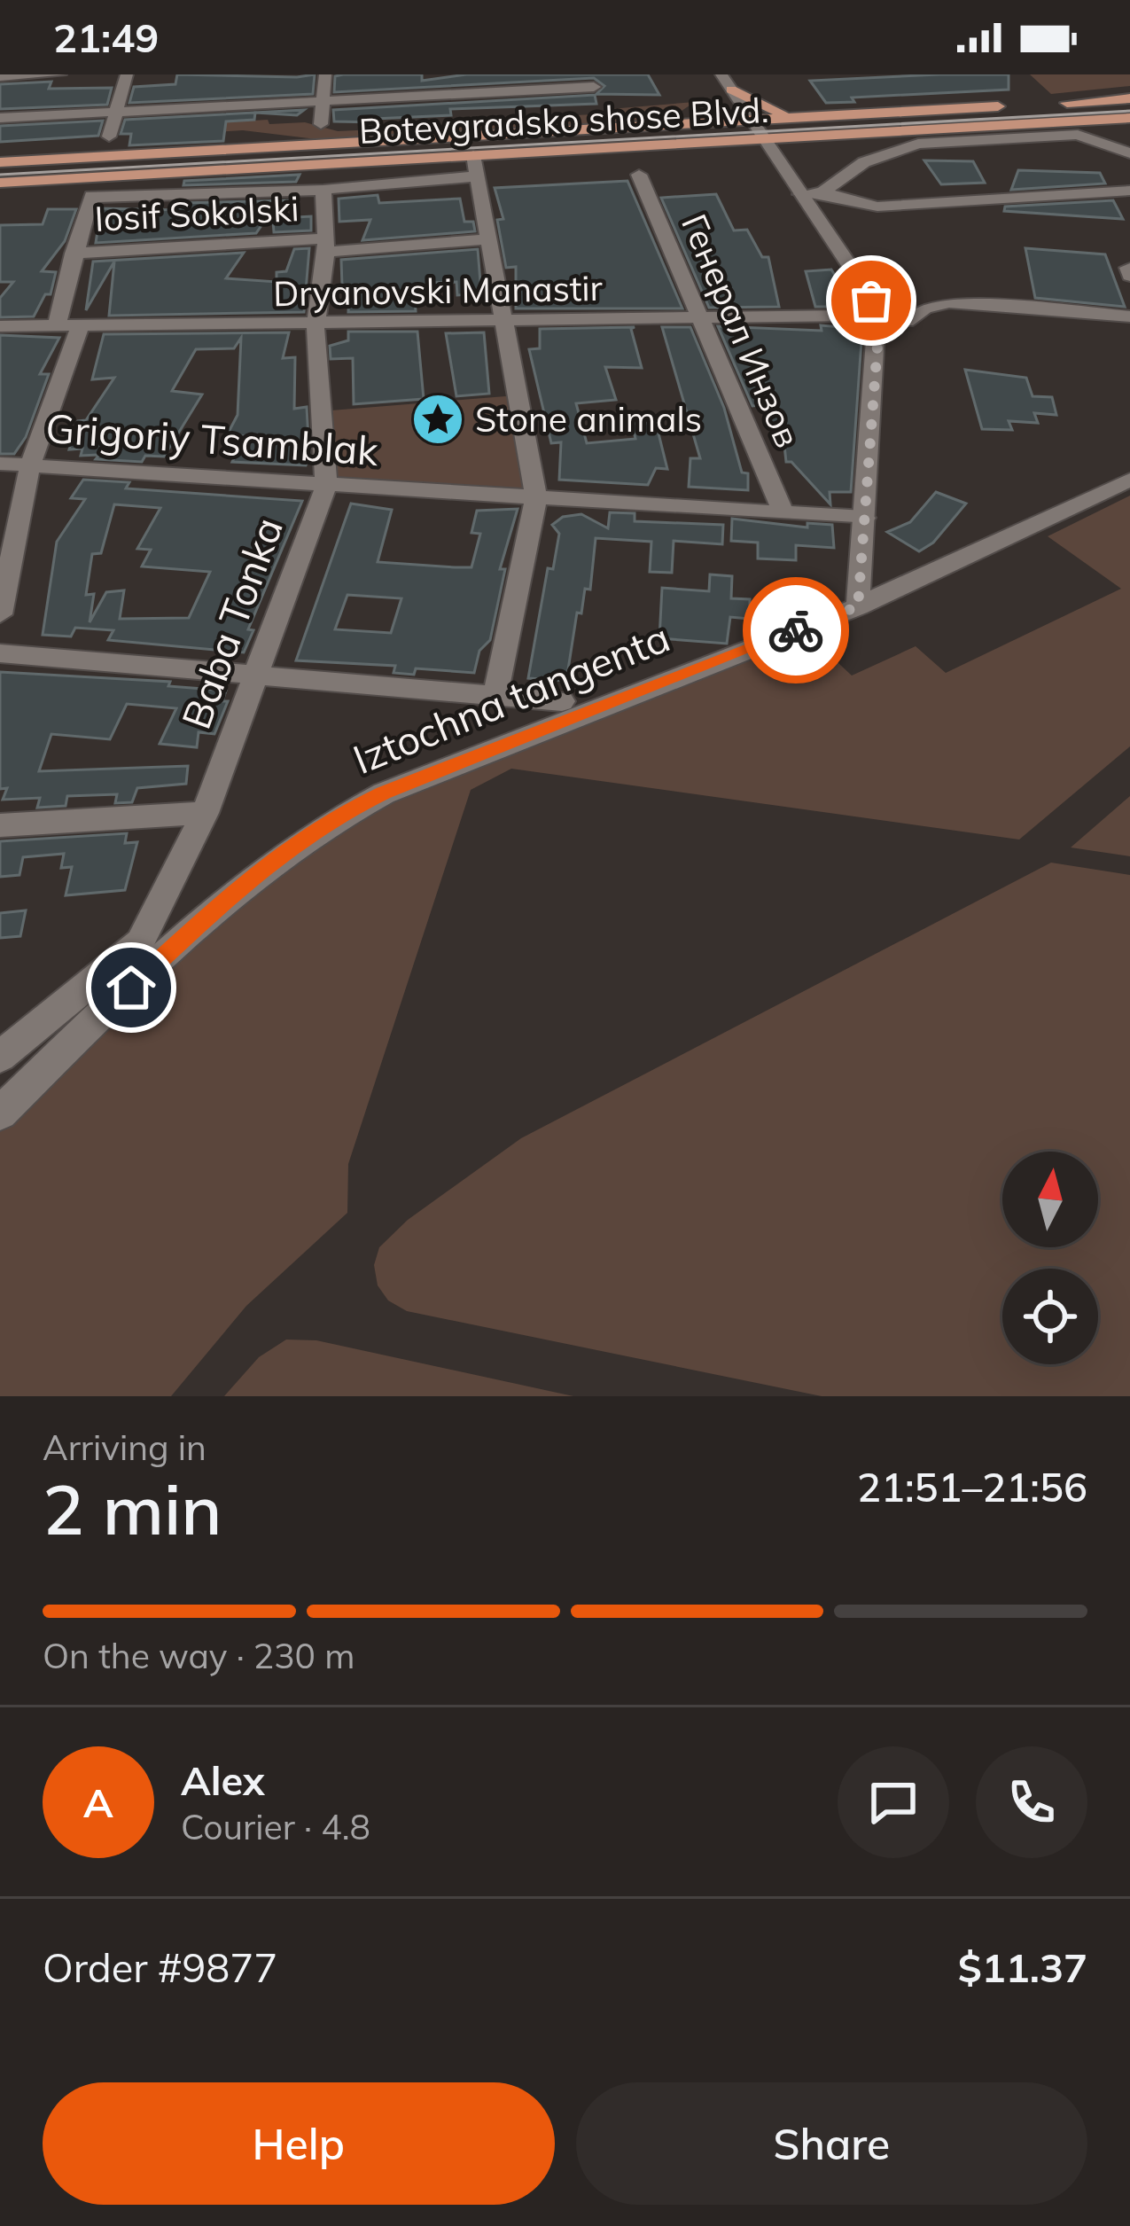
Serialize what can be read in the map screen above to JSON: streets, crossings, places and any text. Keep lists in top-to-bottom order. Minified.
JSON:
{"streets":{"main road":["Botevgradsko shose Blvd."],"street":["Iosif Sokolski","Dryanovski Manastir","Генерал Инзов","Grigoriy Tsamblak","Baba Tonka","Iztochna tangenta"]},"crossings":[["Iosif Sokolski","Baba Tonka"],["Dryanovski Manastir","Генерал Инзов"],["Dryanovski Manastir","Baba Tonka"],["Генерал Инзов","Grigoriy Tsamblak"],["Grigoriy Tsamblak","Baba Tonka"]],"places":{"place":["Stone animals"]},"north":"top","page":{"status":"21:49","heading":["2 min","Arriving in","21:51–21:56"],"panel":["Alex","Courier · 4.8","Order #9877","$11.37"],"bar":"On the way · 230 m","round":"A","buttons":["Help","Share"]}}
